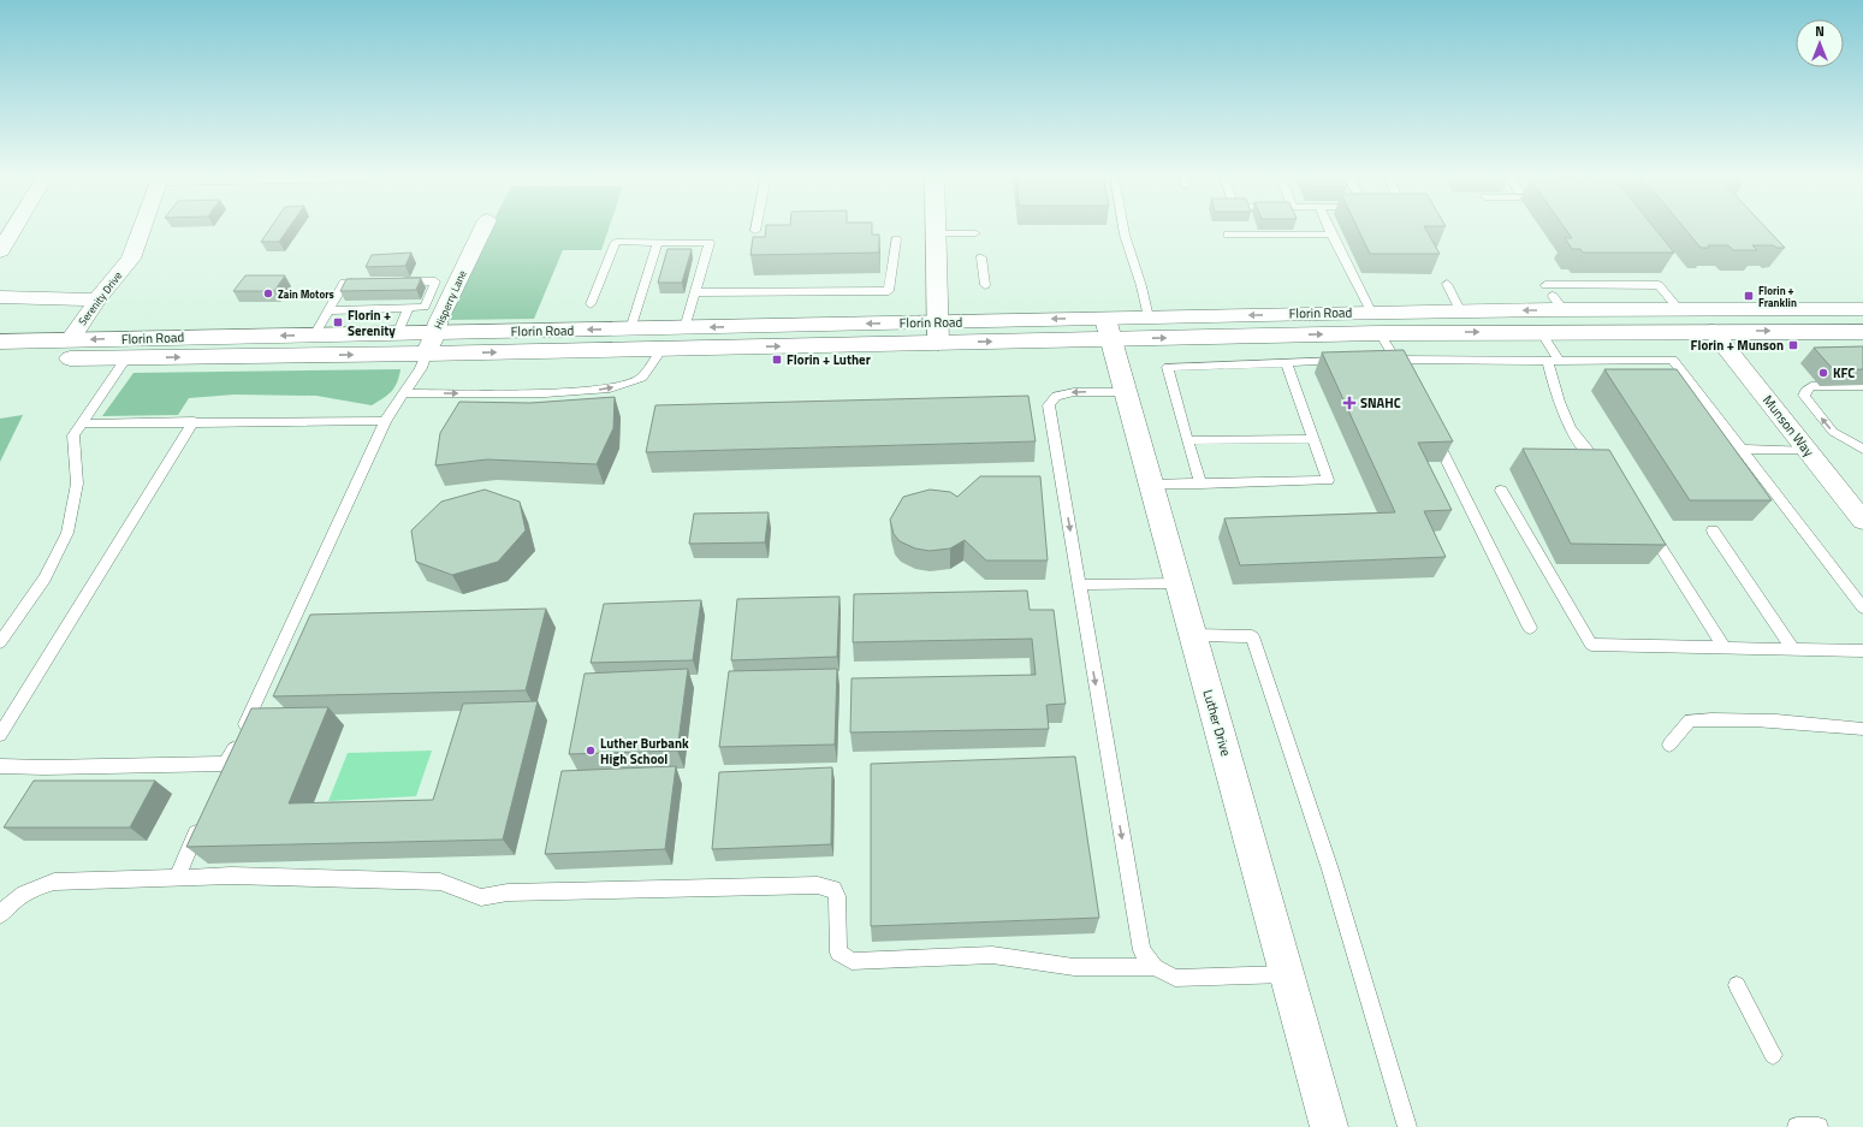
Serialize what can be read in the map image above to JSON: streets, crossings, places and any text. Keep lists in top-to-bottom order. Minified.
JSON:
{"streets":{"main road":["Florin Road","Luther Drive"],"street":["Serenity Drive","Hisperry Lane","Munson Way"]},"crossings":[["Serenity Drive","Florin Road"],["Hisperry Lane","Florin Road"],["Florin Road","Munson Way"],["Florin Road","Luther Drive"]],"places":{"other":["Zain Motors","KFC","Luther Burbank High School"],"transit":["Florin + Franklin","Florin + Serenity","Florin + Munson","Florin + Luther"],"health":["SNAHC"]},"north":"top"}
